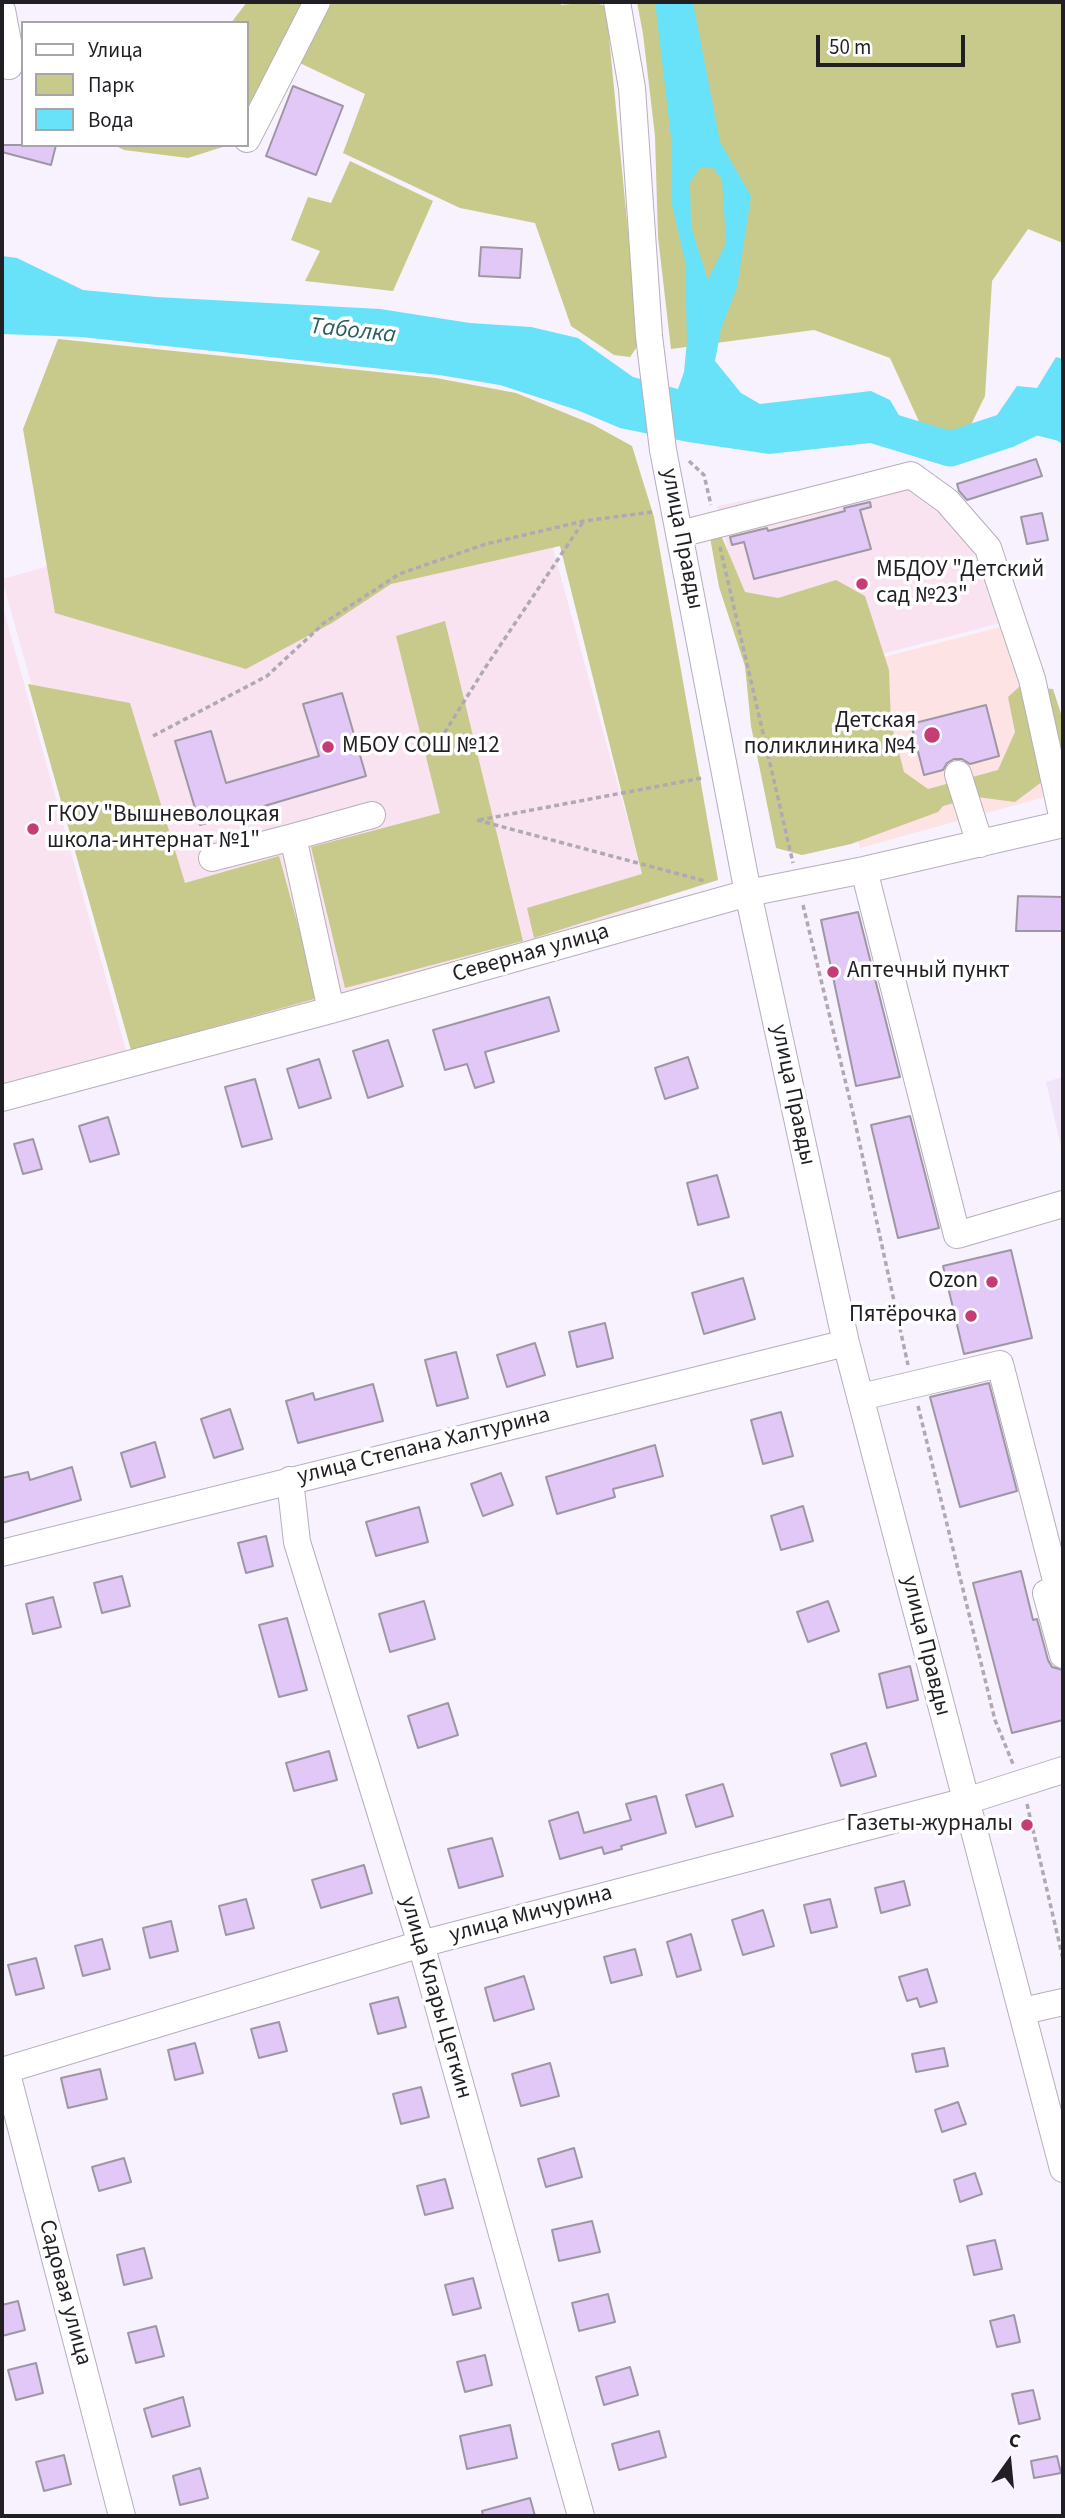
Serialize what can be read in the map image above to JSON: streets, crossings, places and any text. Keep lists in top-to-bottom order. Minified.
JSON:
{"streets":{"street":["улица Правды","Северная улица","улица Степана Халтурина","улица Мичурина","улица Клары Цеткин","Садовая улица"]},"crossings":[["улица Правды","Северная улица"],["улица Правды","улица Степана Халтурина"],["улица Правды","улица Мичурина"],["улица Степана Халтурина","улица Клары Цеткин"],["улица Мичурина","улица Клары Цеткин"],["улица Мичурина","Садовая улица"]],"water":["Таболка"],"places":["МБДОУ \"Детский сад №23\"","Детская поликлиника №4","МБОУ СОШ №12","ГКОУ \"Вышневолоцкая школа-интернат №1\"","Аптечный пункт","Ozon","Пятёрочка","Газеты-журналы"],"legend":["Улица","Парк","Вода"],"scale_bar":"50 m","north":"top"}
